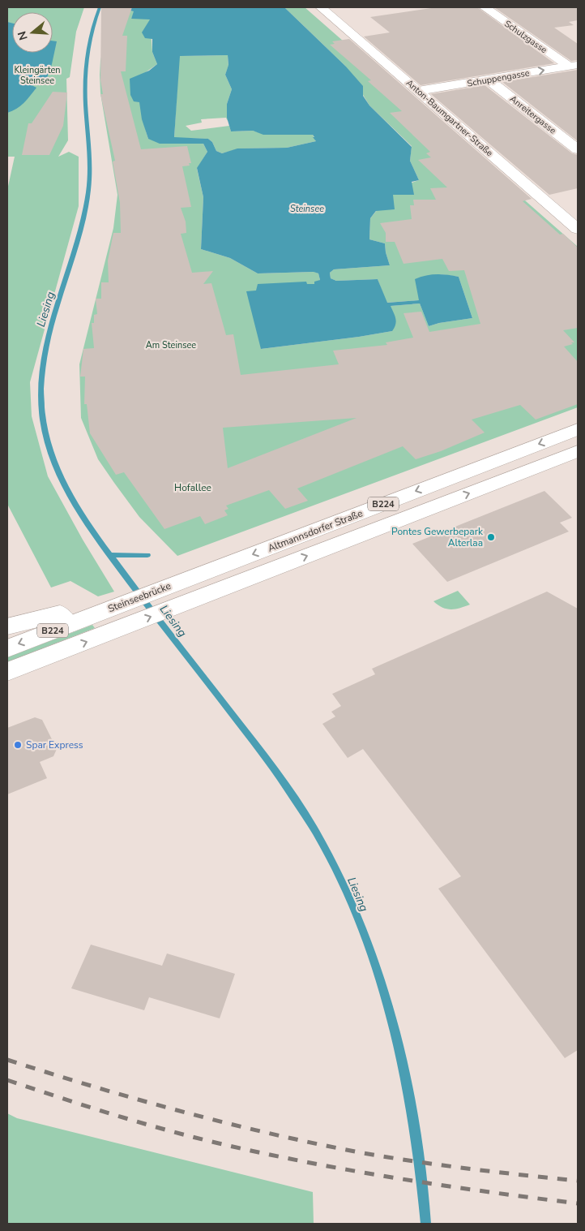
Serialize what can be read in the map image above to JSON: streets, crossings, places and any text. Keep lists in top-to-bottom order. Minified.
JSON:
{"streets":{"main road":["Schulzgasse","Schuppengasse","Anreitergasse","Anton-Baumgartner-Straße","B224","Altmannsdorfer Straße","Steinseebrücke"]},"crossings":[["Schulzgasse","Schuppengasse"],["Schuppengasse","Anreitergasse"],["Schuppengasse","Anton-Baumgartner-Straße"],["B224","Altmannsdorfer Straße"],["B224","Steinseebrücke"],["Altmannsdorfer Straße","Steinseebrücke"]],"one_way":["Schuppengasse"],"water":["Steinsee","Liesing"],"parks":["Kleingärten Steinsee","Am Steinsee","Hofallee"],"places":["Pontes Gewerbepark Alterlaa","Spar Express"],"north":"left"}
